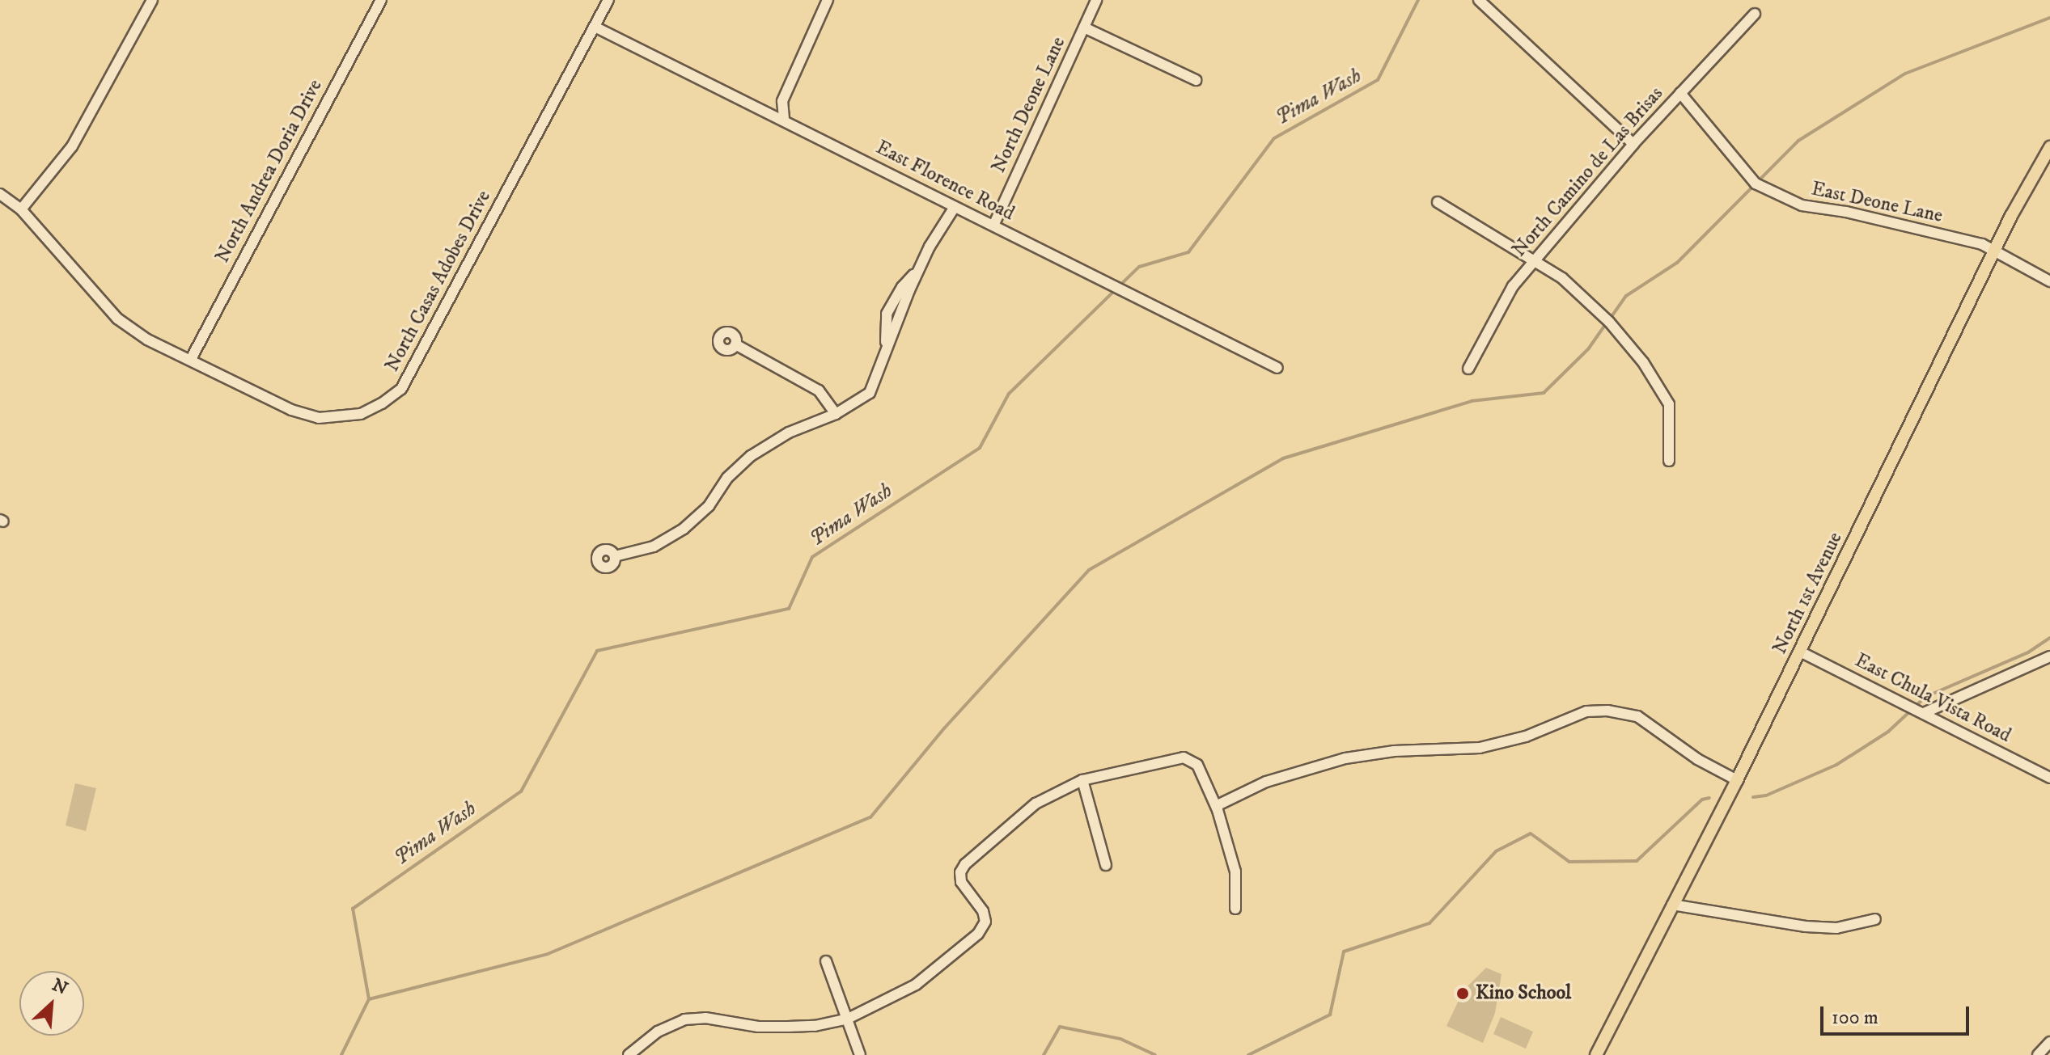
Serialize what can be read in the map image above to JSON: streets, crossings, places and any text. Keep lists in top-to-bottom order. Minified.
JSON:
{"streets":{"main road":["North 1st Avenue"],"street":["North Deone Lane","North Andrea Doria Drive","North Camino de Las Brisas","East Florence Road","East Deone Lane","North Casas Adobes Drive","East Chula Vista Road"]},"crossings":[["North Deone Lane","East Florence Road"],["North Andrea Doria Drive","North Casas Adobes Drive"],["North Camino de Las Brisas","East Deone Lane"],["East Florence Road","North Casas Adobes Drive"],["East Deone Lane","North 1st Avenue"],["North 1st Avenue","East Chula Vista Road"]],"water":["Pima Wash"],"places":["Kino School"],"scale_bar":"100 m","north":"top right"}
